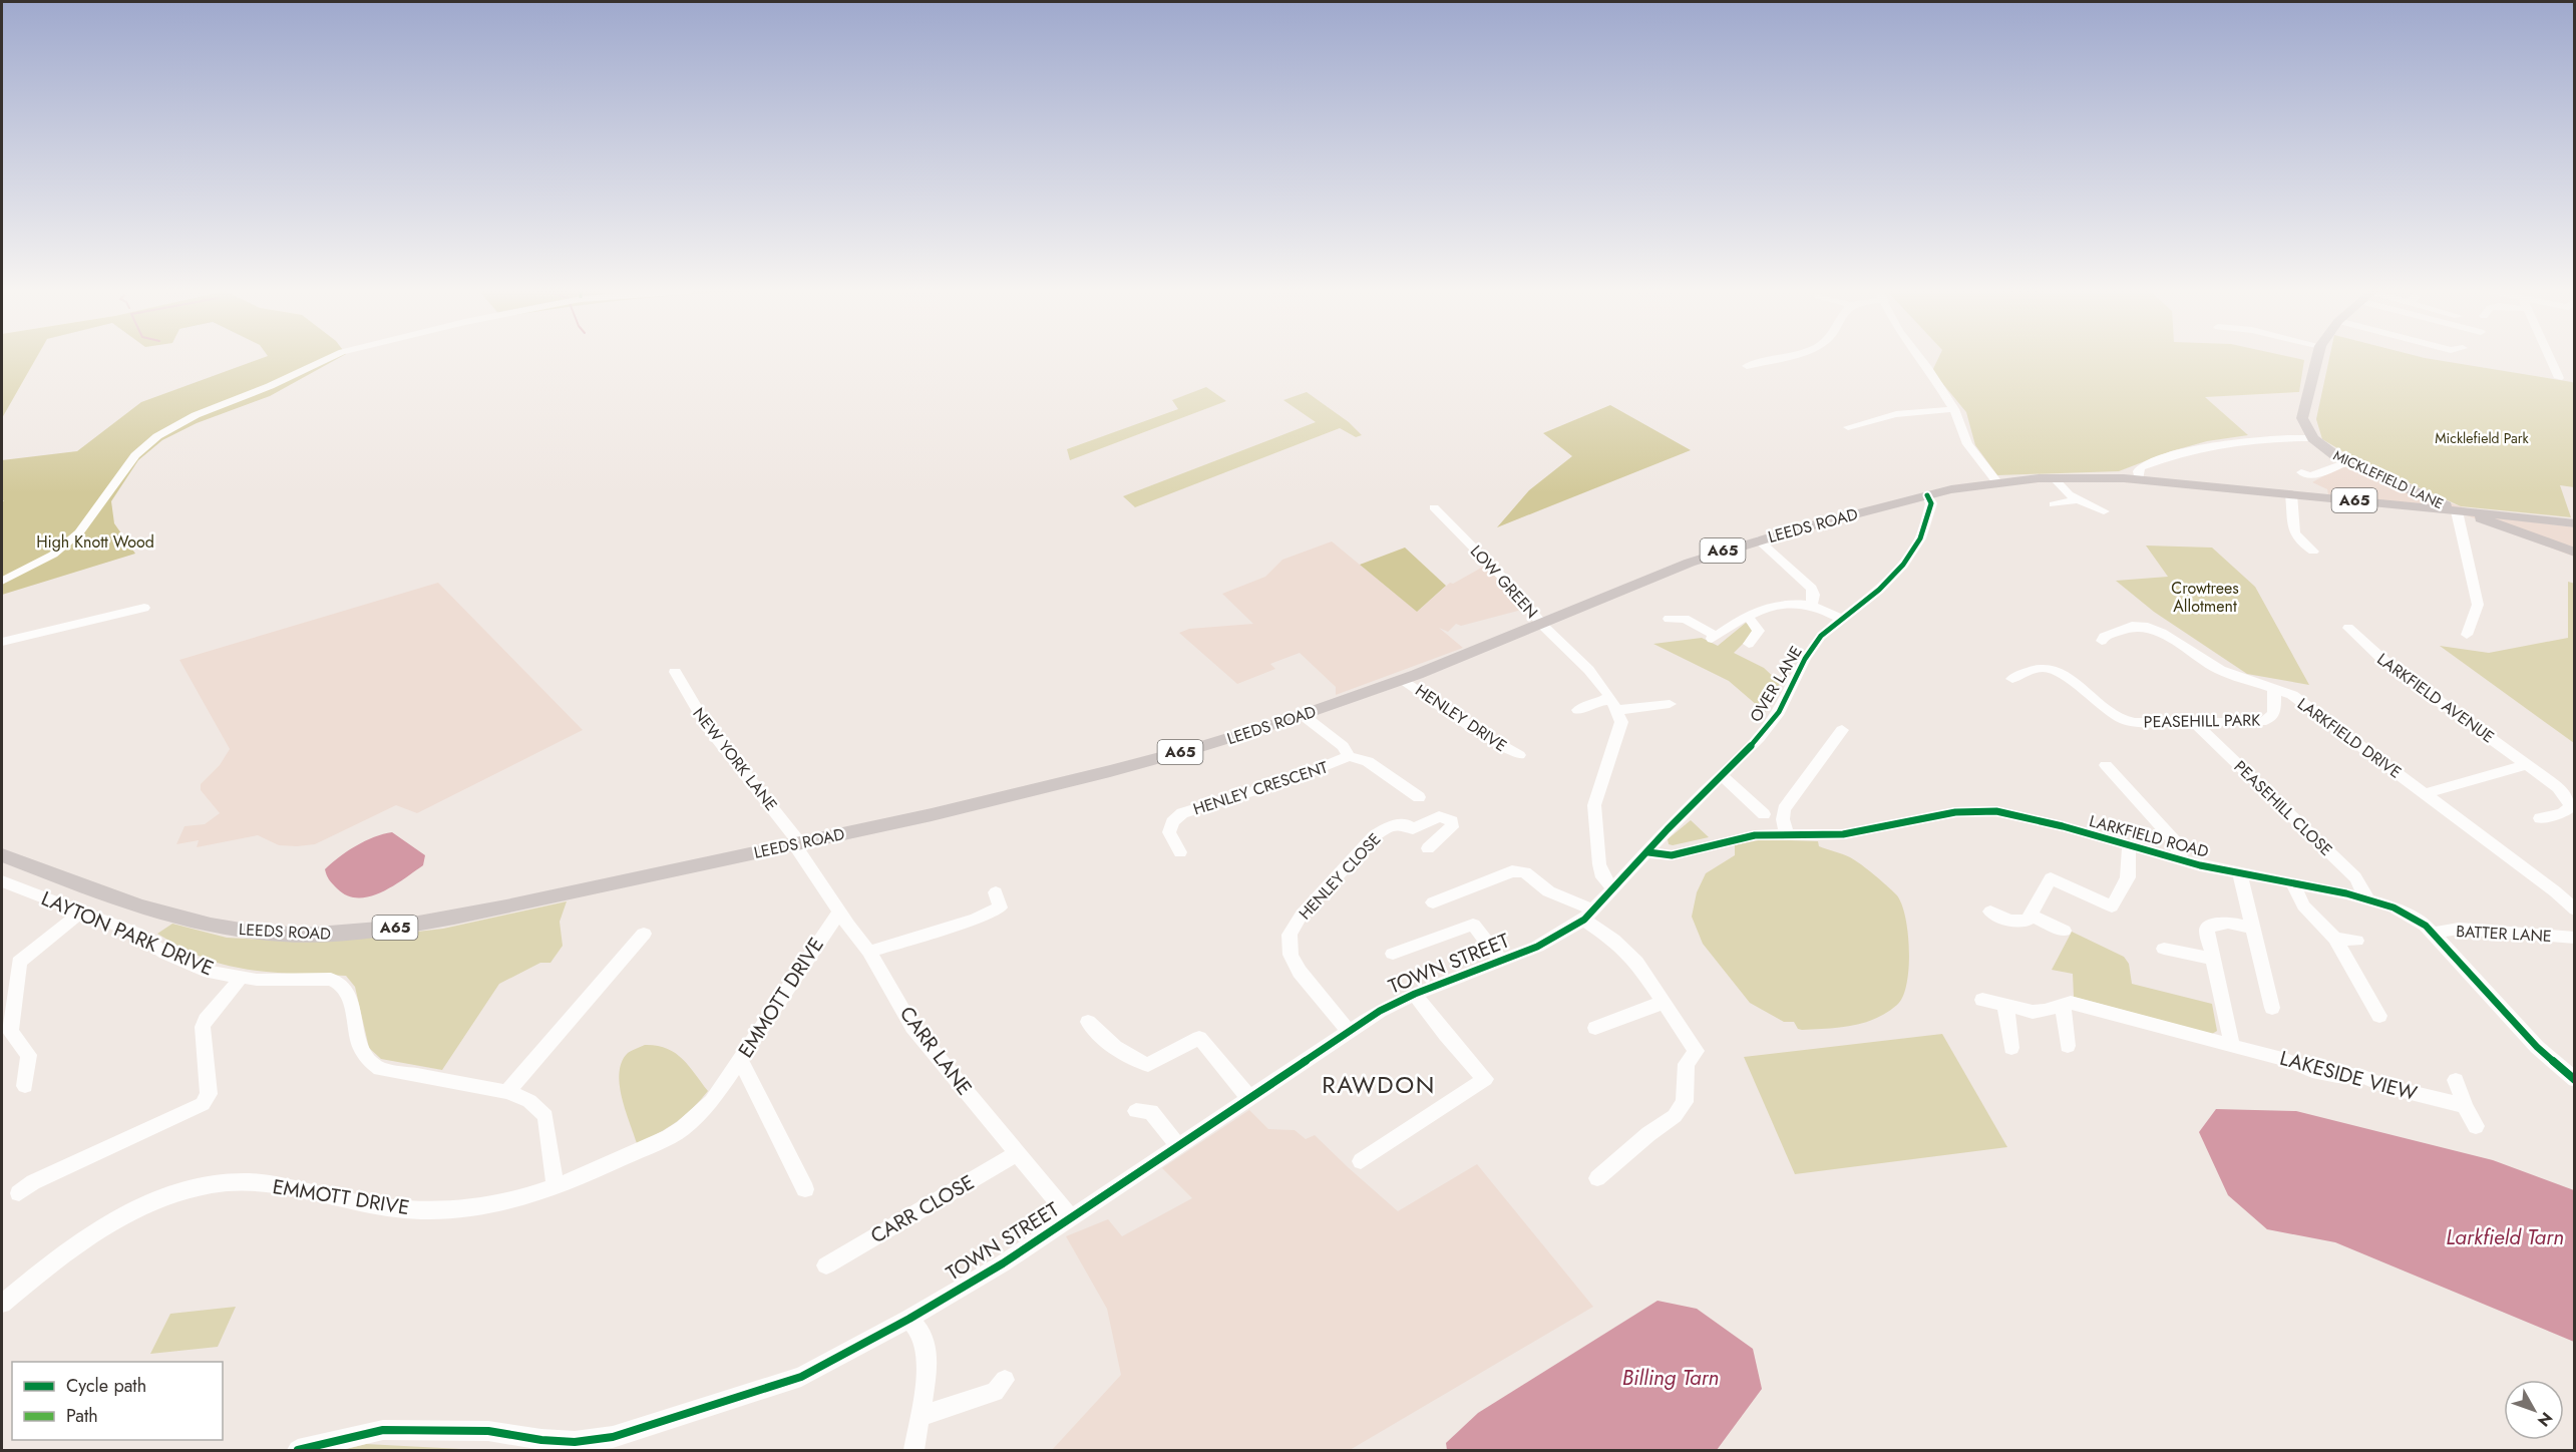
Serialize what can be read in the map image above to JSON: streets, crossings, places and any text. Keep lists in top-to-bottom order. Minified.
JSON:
{"streets":{"main road":["MICKLEFIELD LANE","A65","LEEDS ROAD"],"street":["LOW GREEN","OVER LANE","LARKFIELD AVENUE","HENLEY DRIVE","PEASEHILL PARK","LARKFIELD DRIVE","NEW YORK LANE","HENLEY CRESCENT","PEASEHILL CLOSE","LARKFIELD ROAD","HENLEY CLOSE","LAYTON PARK DRIVE","BATTER LANE","TOWN STREET","EMMOTT DRIVE","CARR LANE","LAKESIDE VIEW","CARR CLOSE"]},"crossings":[["MICKLEFIELD LANE","LEEDS ROAD"],["A65","LEEDS ROAD"],["LEEDS ROAD","LOW GREEN"],["LEEDS ROAD","OVER LANE"],["LEEDS ROAD","HENLEY DRIVE"],["LEEDS ROAD","NEW YORK LANE"],["LEEDS ROAD","CARR LANE"],["OVER LANE","LARKFIELD ROAD"],["OVER LANE","TOWN STREET"],["PEASEHILL PARK","LARKFIELD DRIVE"],["PEASEHILL PARK","PEASEHILL CLOSE"],["NEW YORK LANE","CARR LANE"],["PEASEHILL CLOSE","LARKFIELD ROAD"],["LARKFIELD ROAD","BATTER LANE"],["LARKFIELD ROAD","TOWN STREET"],["HENLEY CLOSE","TOWN STREET"],["LAYTON PARK DRIVE","EMMOTT DRIVE"],["TOWN STREET","CARR LANE"],["EMMOTT DRIVE","CARR LANE"],["CARR LANE","CARR CLOSE"]],"districts":["RAWDON"],"water":["Larkfield Tarn","Billing Tarn"],"parks":["Micklefield Park","High Knott Wood","Crowtrees Allotment"],"legend":["Cycle path","Path"],"north":"bottom right"}
